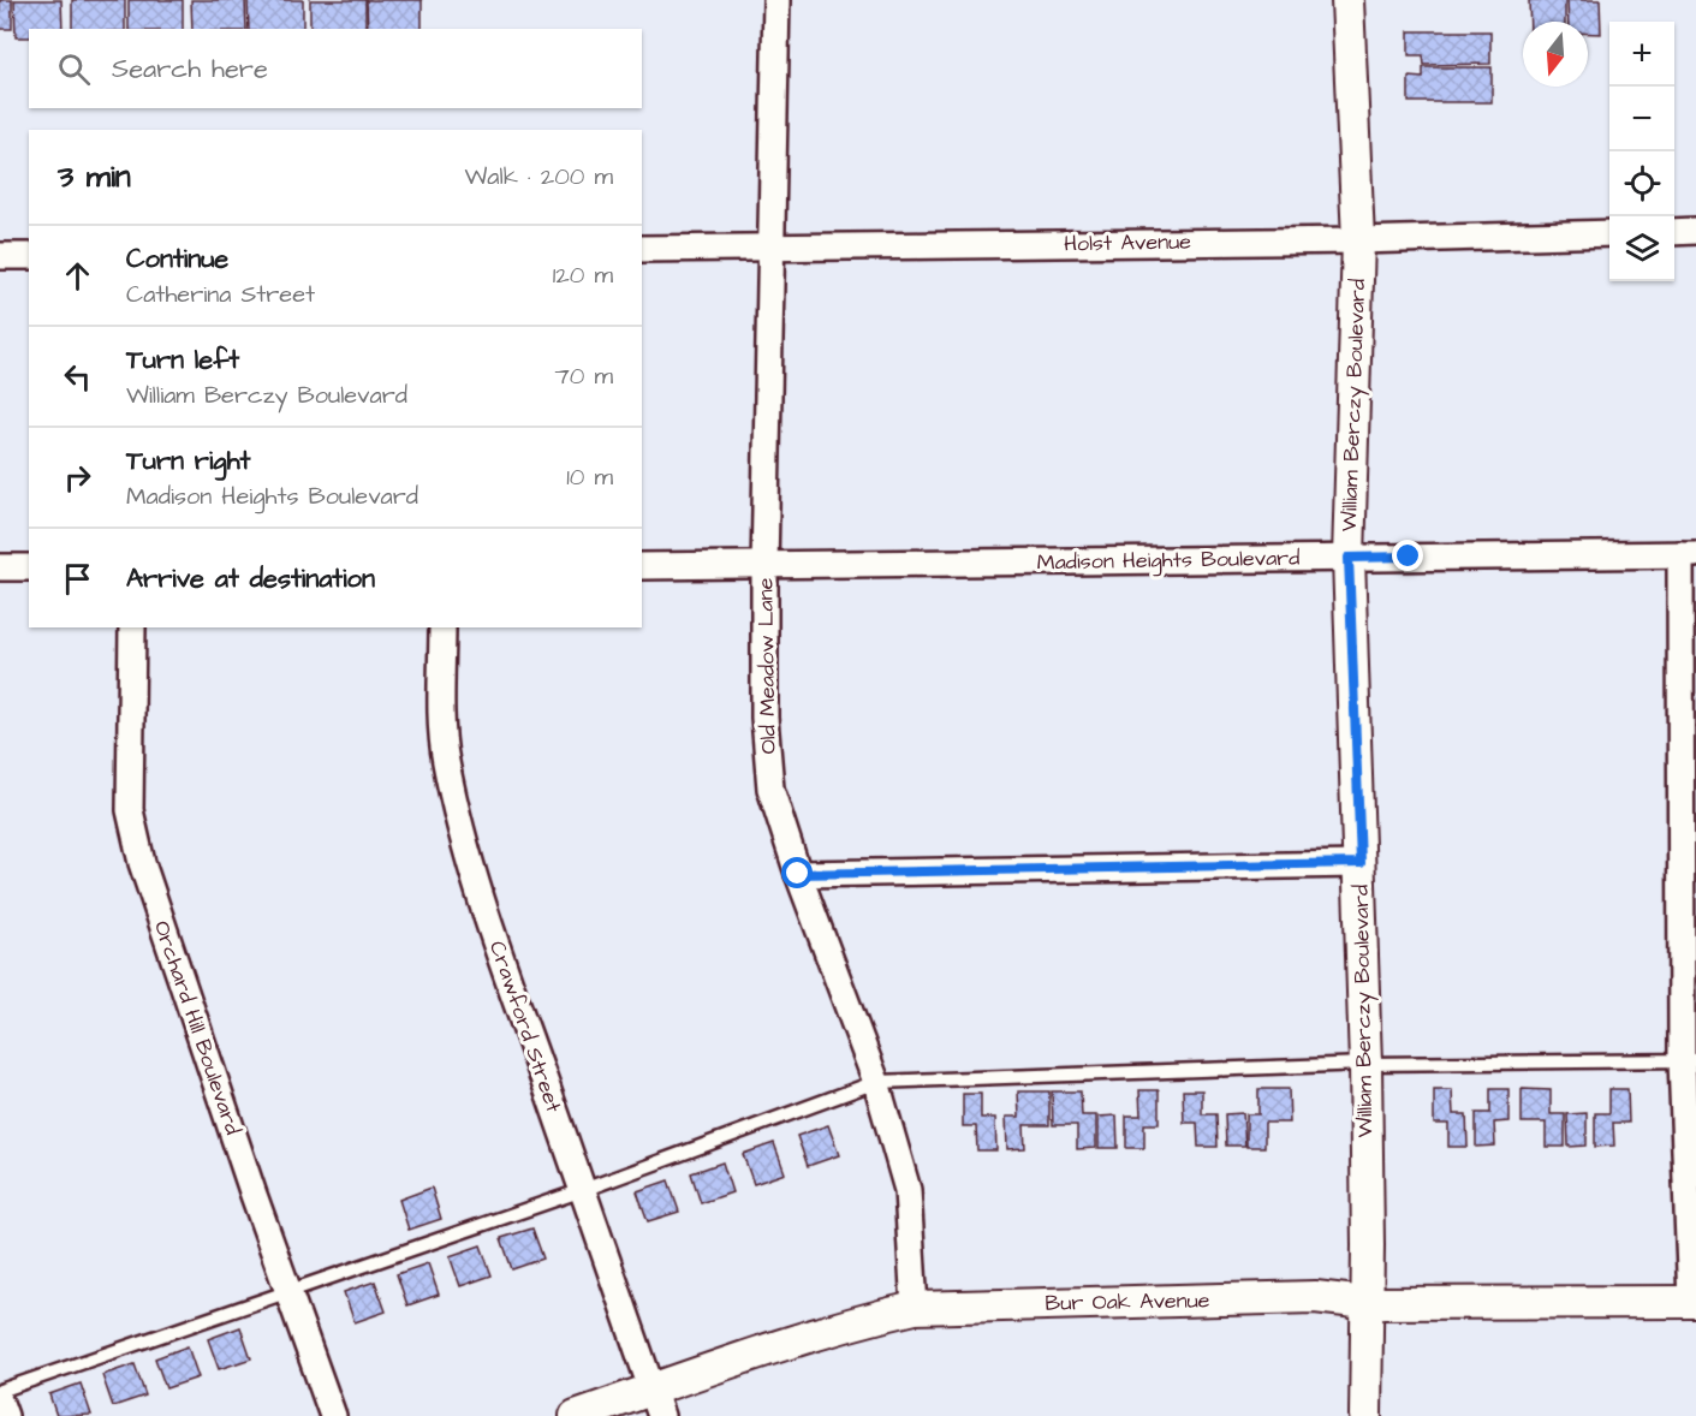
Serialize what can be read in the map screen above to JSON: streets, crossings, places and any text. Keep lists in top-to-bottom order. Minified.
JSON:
{"streets":{"street":["Holst Avenue","William Berczy Boulevard","Madison Heights Boulevard","Old Meadow Lane","Crawford Street","Orchard Hill Boulevard","Bur Oak Avenue"]},"crossings":[["Holst Avenue","William Berczy Boulevard"],["Holst Avenue","Old Meadow Lane"],["William Berczy Boulevard","Madison Heights Boulevard"],["William Berczy Boulevard","Bur Oak Avenue"],["Madison Heights Boulevard","Old Meadow Lane"],["Old Meadow Lane","Bur Oak Avenue"],["Crawford Street","Bur Oak Avenue"]],"north":"bottom","page":{"map_buttons":["+","−"],"search":"Search here","heading":["3 min","Walk · 200 m"],"list":[["Continue","Catherina Street","120 m"],["Turn left","William Berczy Boulevard","70 m"],["Turn right","Madison Heights Boulevard","10 m"],"Arrive at destination"]}}
